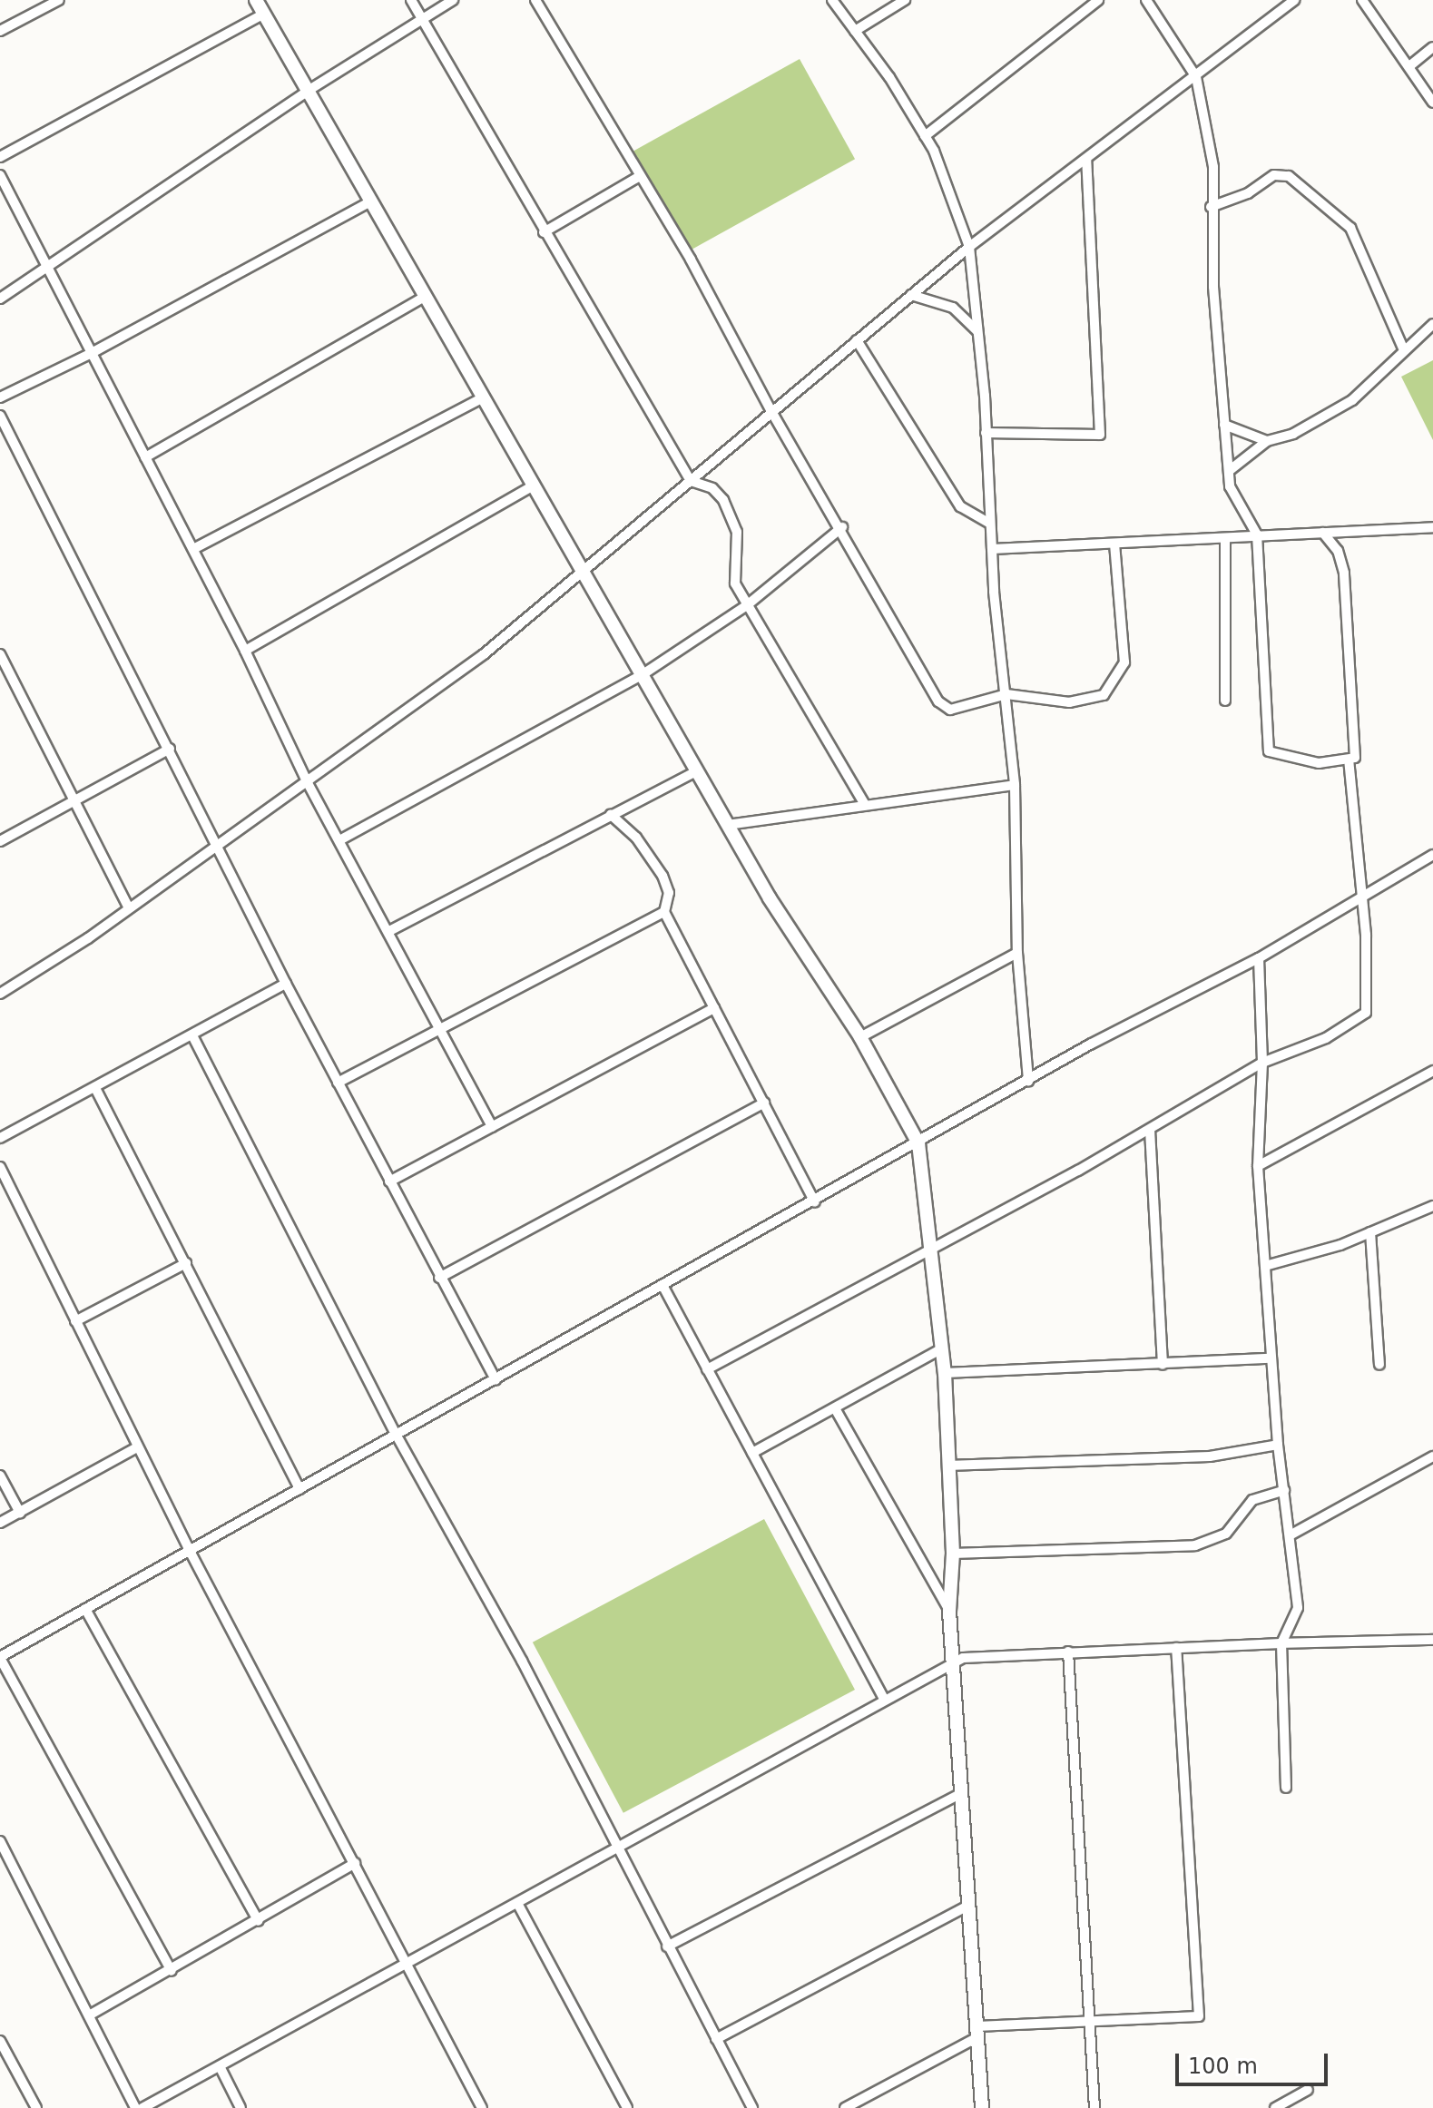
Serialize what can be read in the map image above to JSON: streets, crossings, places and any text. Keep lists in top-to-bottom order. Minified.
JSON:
{"scale_bar":"100 m"}
